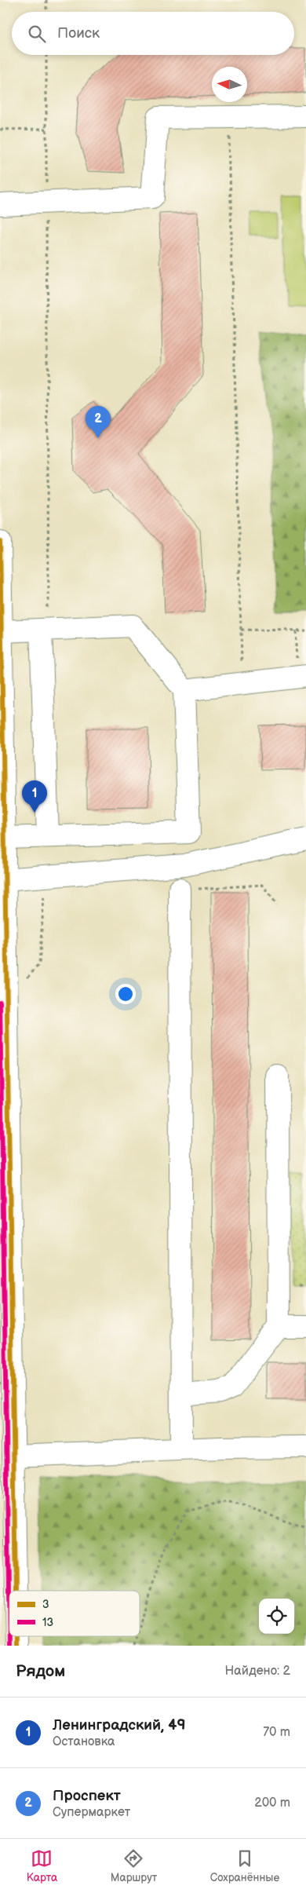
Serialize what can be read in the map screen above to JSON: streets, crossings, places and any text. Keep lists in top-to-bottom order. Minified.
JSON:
{"lines":["transit line 3","transit line 13"],"legend":["3","13"],"north":"left","page":{"search":"Поиск","pins":["2","1"],"heading":["Рядом","Найдено: 2"],"list":[{"mark":"1","name":"Ленинградский, 49","note":"Остановка","value":"70 m"},{"mark":"2","name":"Проспект","note":"Супермаркет","value":"200 m"}],"nav":["Карта","Маршрут","Сохранённые"]}}
